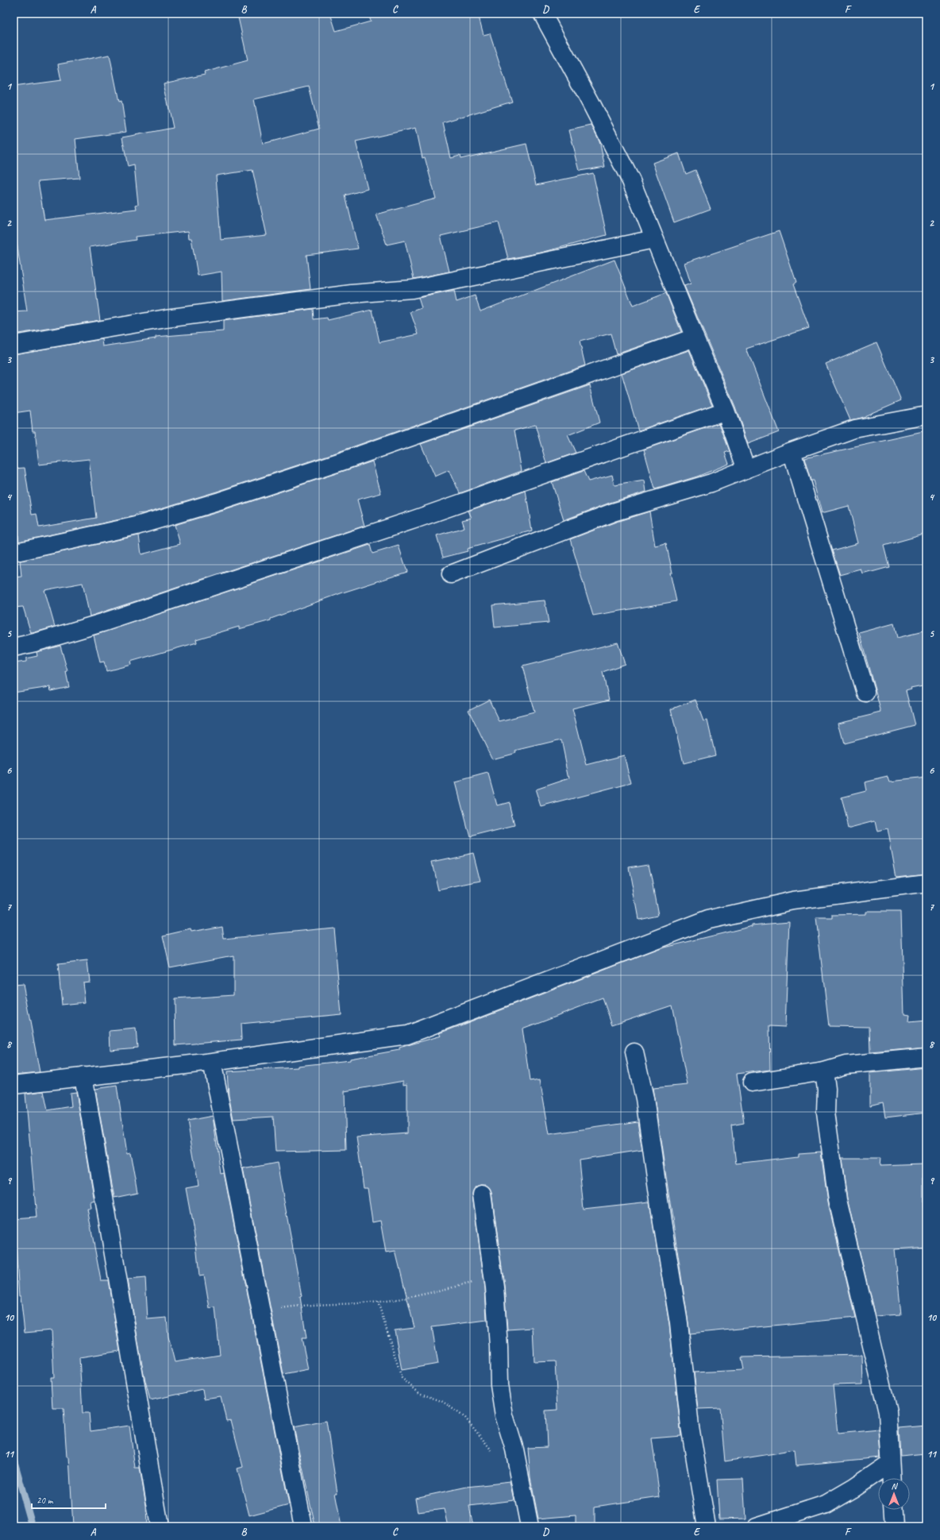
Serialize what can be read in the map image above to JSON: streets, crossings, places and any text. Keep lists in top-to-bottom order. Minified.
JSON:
{"scale_bar":"20 m","north":"top","grid":{"columns":["A","B","C","D","E","F"],"rows":["1","2","3","4","5","6","7","8","9","10","11"]}}
